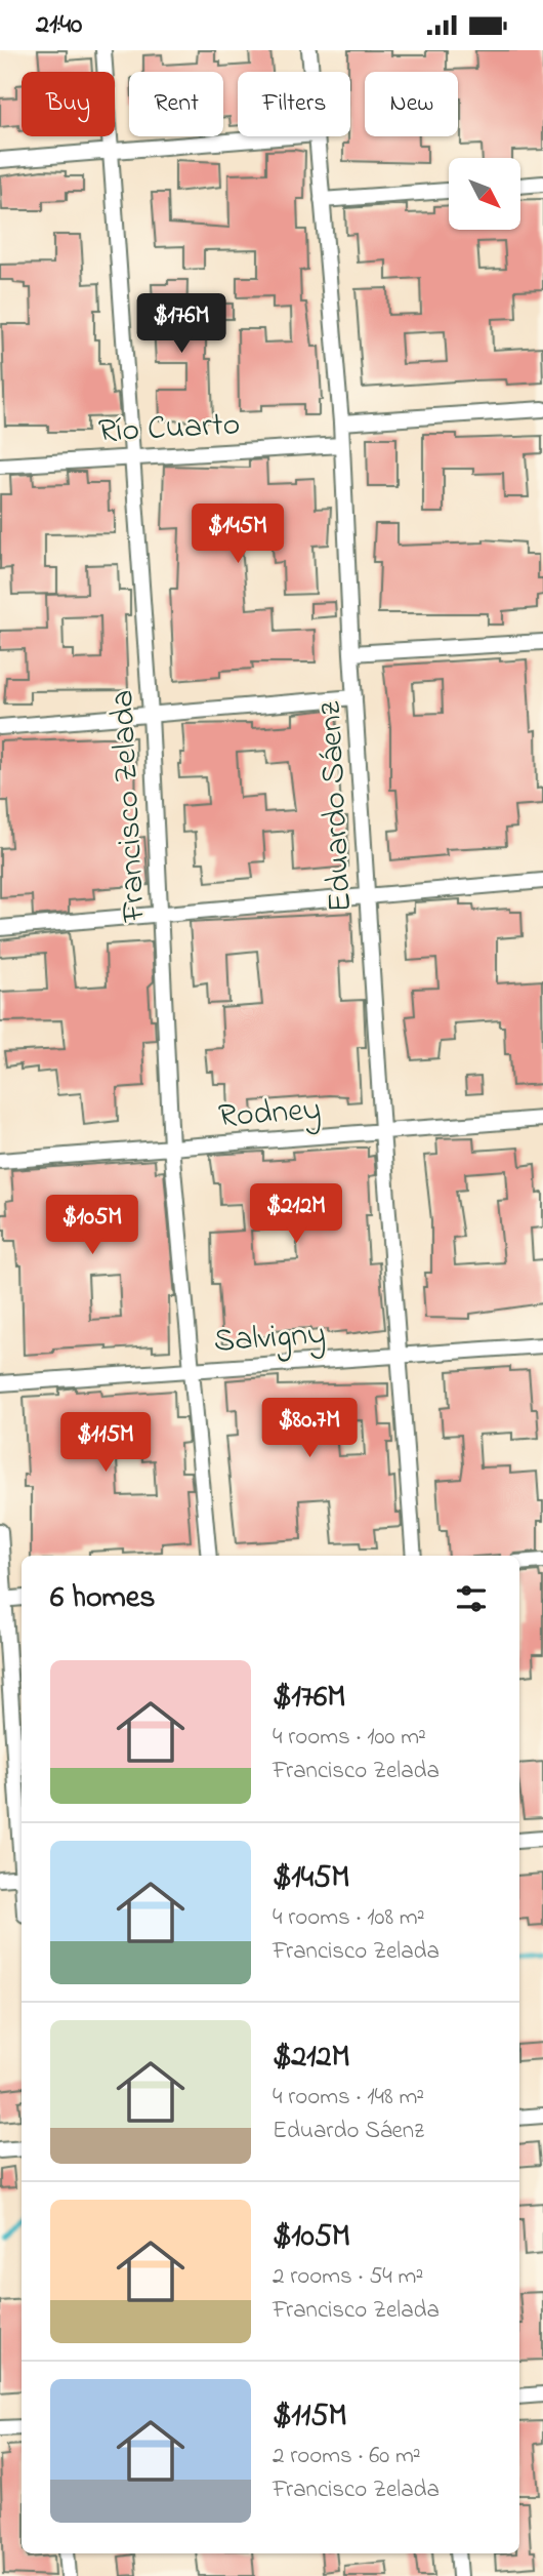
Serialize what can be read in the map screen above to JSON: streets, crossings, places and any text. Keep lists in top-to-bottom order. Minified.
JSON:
{"streets":{"street":["Río Cuarto","Francisco Zelada","Eduardo Sáenz","Rodney","Salvigny"]},"crossings":[["Río Cuarto","Francisco Zelada"],["Río Cuarto","Eduardo Sáenz"],["Francisco Zelada","Rodney"],["Francisco Zelada","Salvigny"],["Eduardo Sáenz","Rodney"],["Eduardo Sáenz","Salvigny"]],"north":"bottom right","page":{"status":"21:40","chip":["Buy","Rent","Filters","New"],"price":["$176M","$145M","$212M","$105M","$80.7M","$115M"],"heading":"6 homes","list":[{"name":"$176M","note":"4 rooms · 100 m² · Francisco Zelada"},{"name":"$145M","note":"4 rooms · 108 m² · Francisco Zelada"},{"name":"$212M","note":"4 rooms · 148 m² · Eduardo Sáenz"},{"name":"$105M","note":"2 rooms · 54 m² · Francisco Zelada"},{"name":"$115M","note":"2 rooms · 60 m² · Francisco Zelada"}]}}
